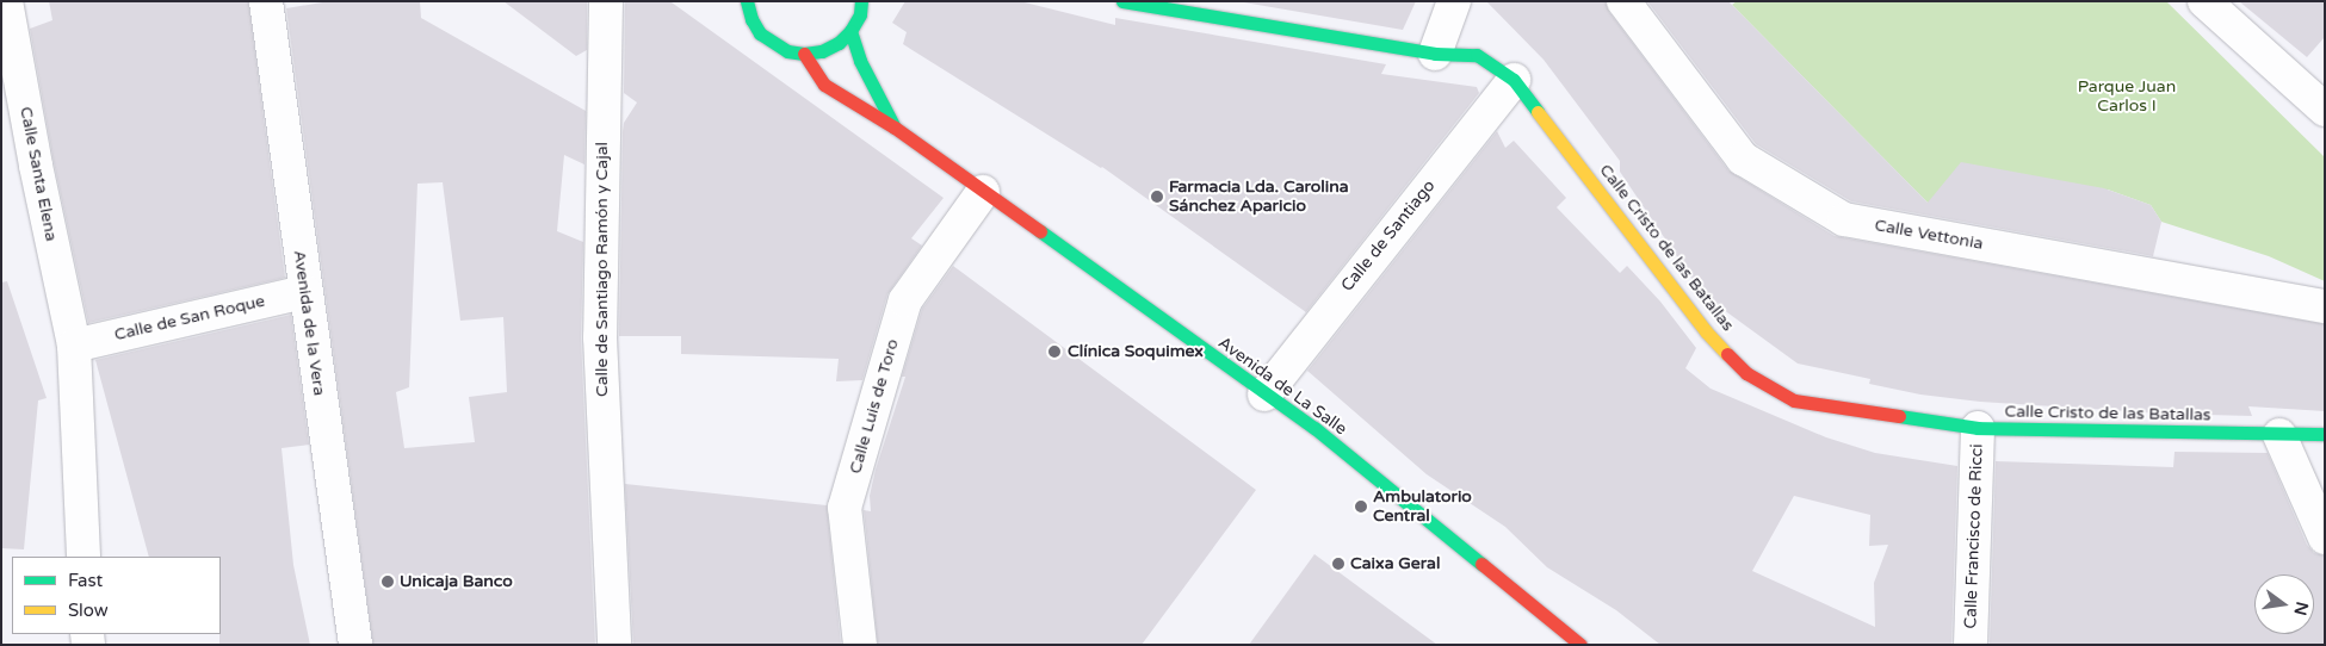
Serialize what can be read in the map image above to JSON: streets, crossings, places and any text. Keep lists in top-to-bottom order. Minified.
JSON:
{"streets":{"street":["Calle Santa Elena","Calle Vettonia","Calle de Santiago","Calle Cristo de las Batallas","Calle de Santiago Ramón y Cajal","Calle de San Roque","Avenida de la Vera","Avenida de La Salle","Calle Luis de Toro","Calle Francisco de Ricci"]},"crossings":[["Calle Santa Elena","Calle de San Roque"],["Calle de Santiago","Calle Cristo de las Batallas"],["Calle de Santiago","Avenida de La Salle"],["Calle Cristo de las Batallas","Calle Francisco de Ricci"],["Calle de San Roque","Avenida de la Vera"],["Avenida de La Salle","Calle Luis de Toro"]],"parks":["Parque Juan Carlos I"],"places":["Farmacia Lda. Carolina Sánchez Aparicio","Clínica Soquimex","Ambulatorio Central","Caixa Geral","Unicaja Banco"],"legend":["Fast","Slow"],"north":"right"}
